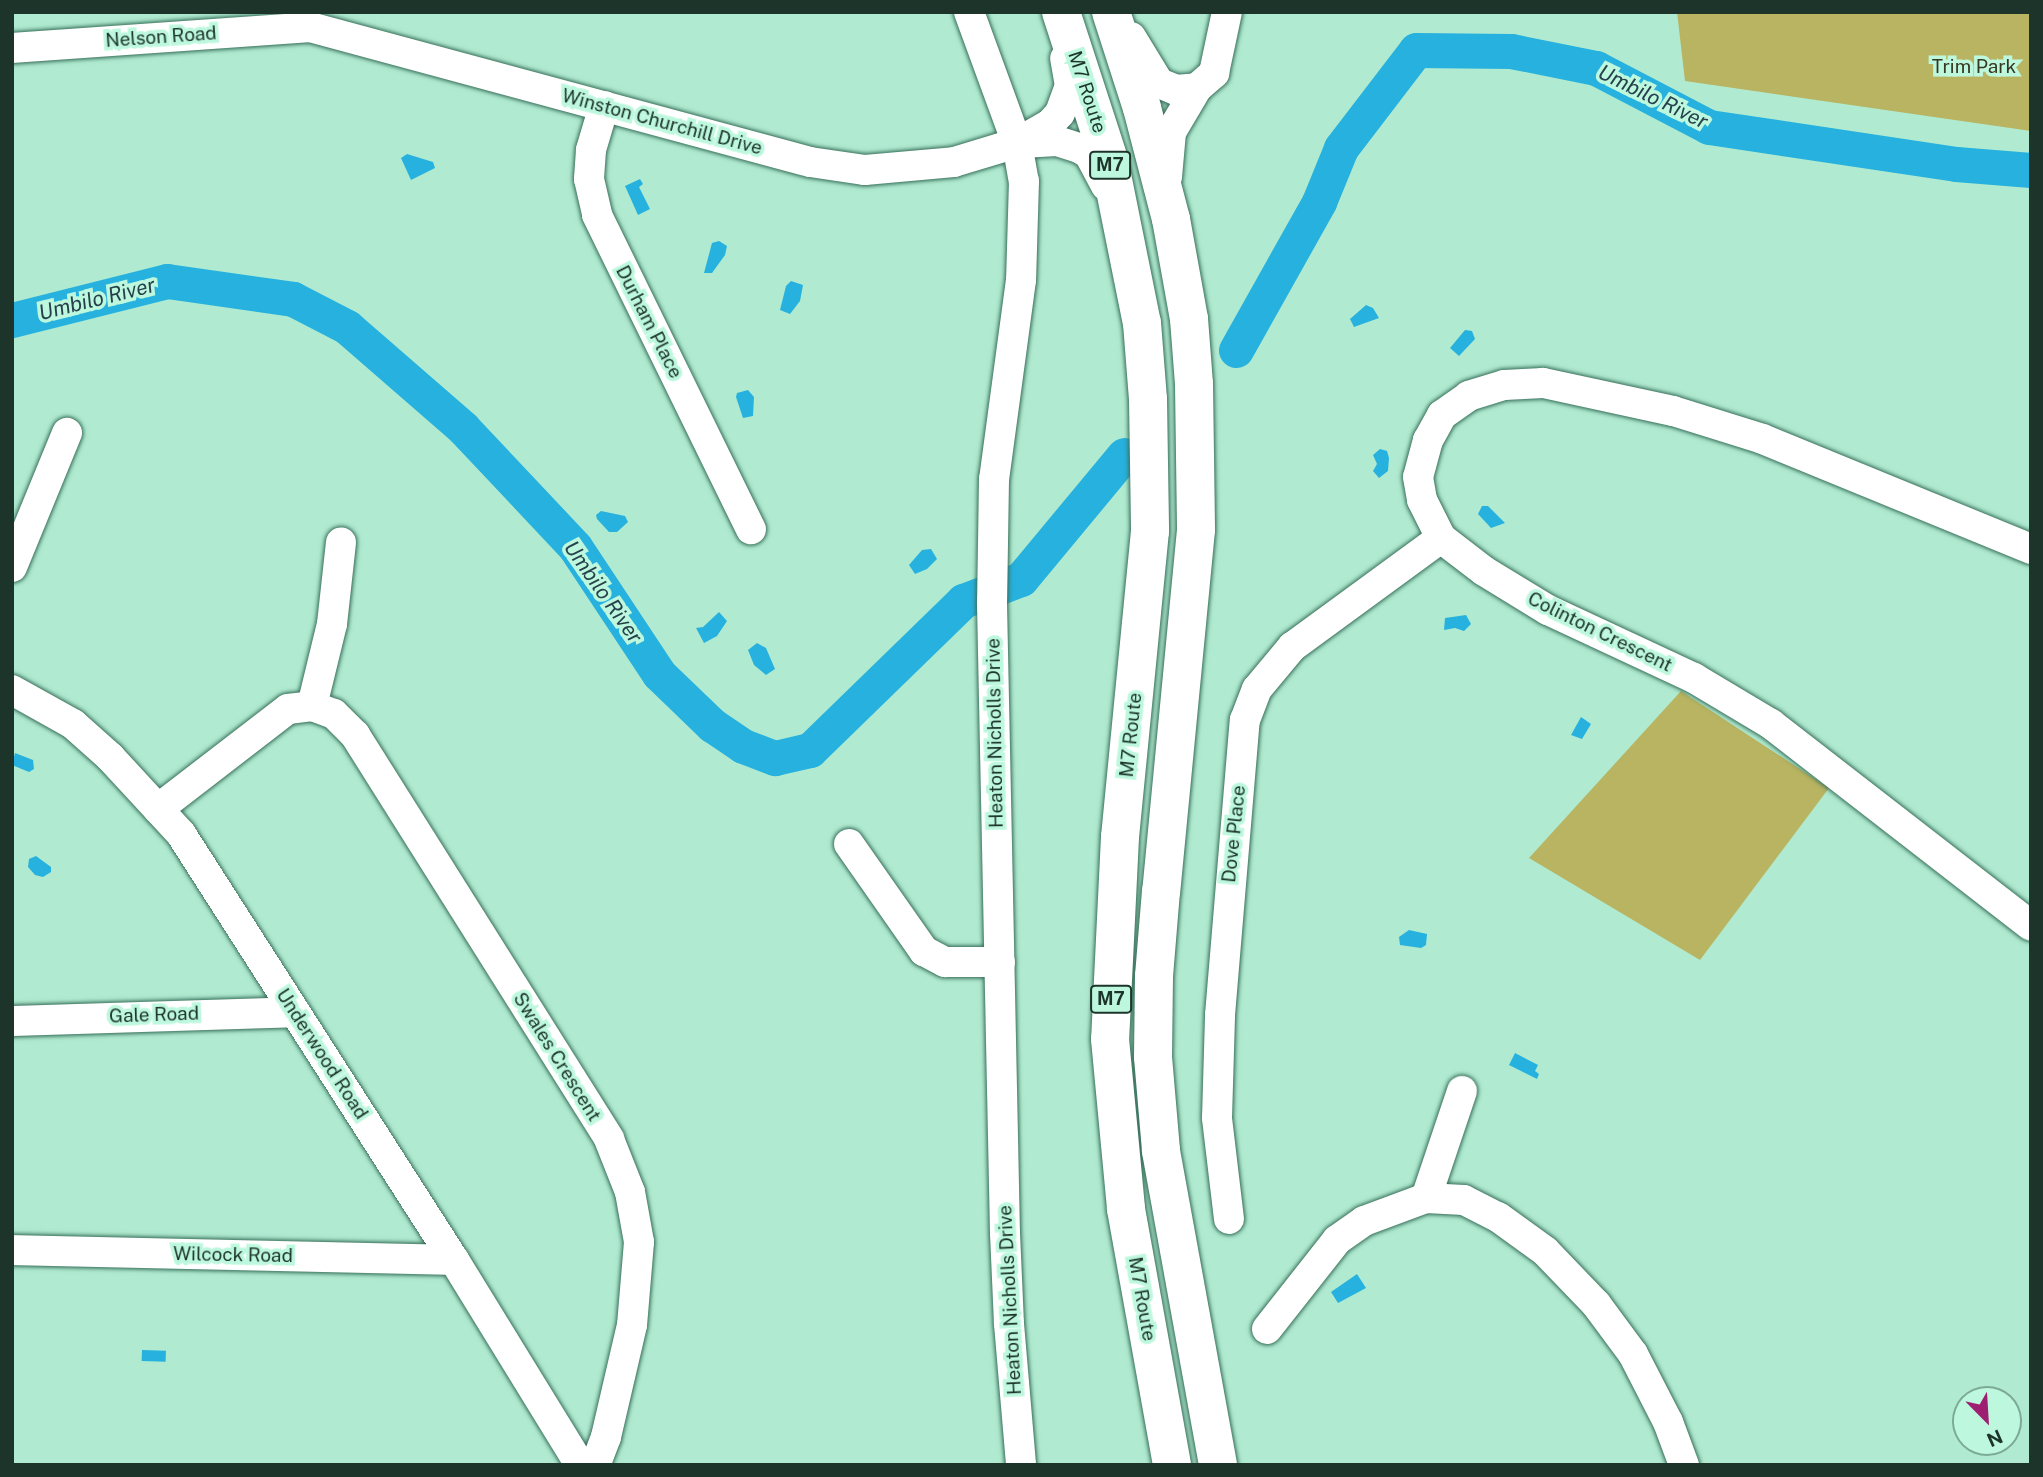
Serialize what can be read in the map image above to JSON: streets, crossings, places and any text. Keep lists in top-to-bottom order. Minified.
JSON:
{"streets":{"highway":["M7 Route","M7"],"street":["Nelson Road","Winston Churchill Drive","Durham Place","Colinton Crescent","Heaton Nicholls Drive","Dove Place","Gale Road","Underwood Road","Swales Crescent","Wilcock Road"]},"crossings":[["Nelson Road","Winston Churchill Drive"],["Winston Churchill Drive","Durham Place"],["Winston Churchill Drive","Heaton Nicholls Drive"],["Colinton Crescent","Dove Place"],["Gale Road","Underwood Road"],["Underwood Road","Wilcock Road"]],"water":["Umbilo River"],"parks":["Trim Park"],"north":"bottom right"}
